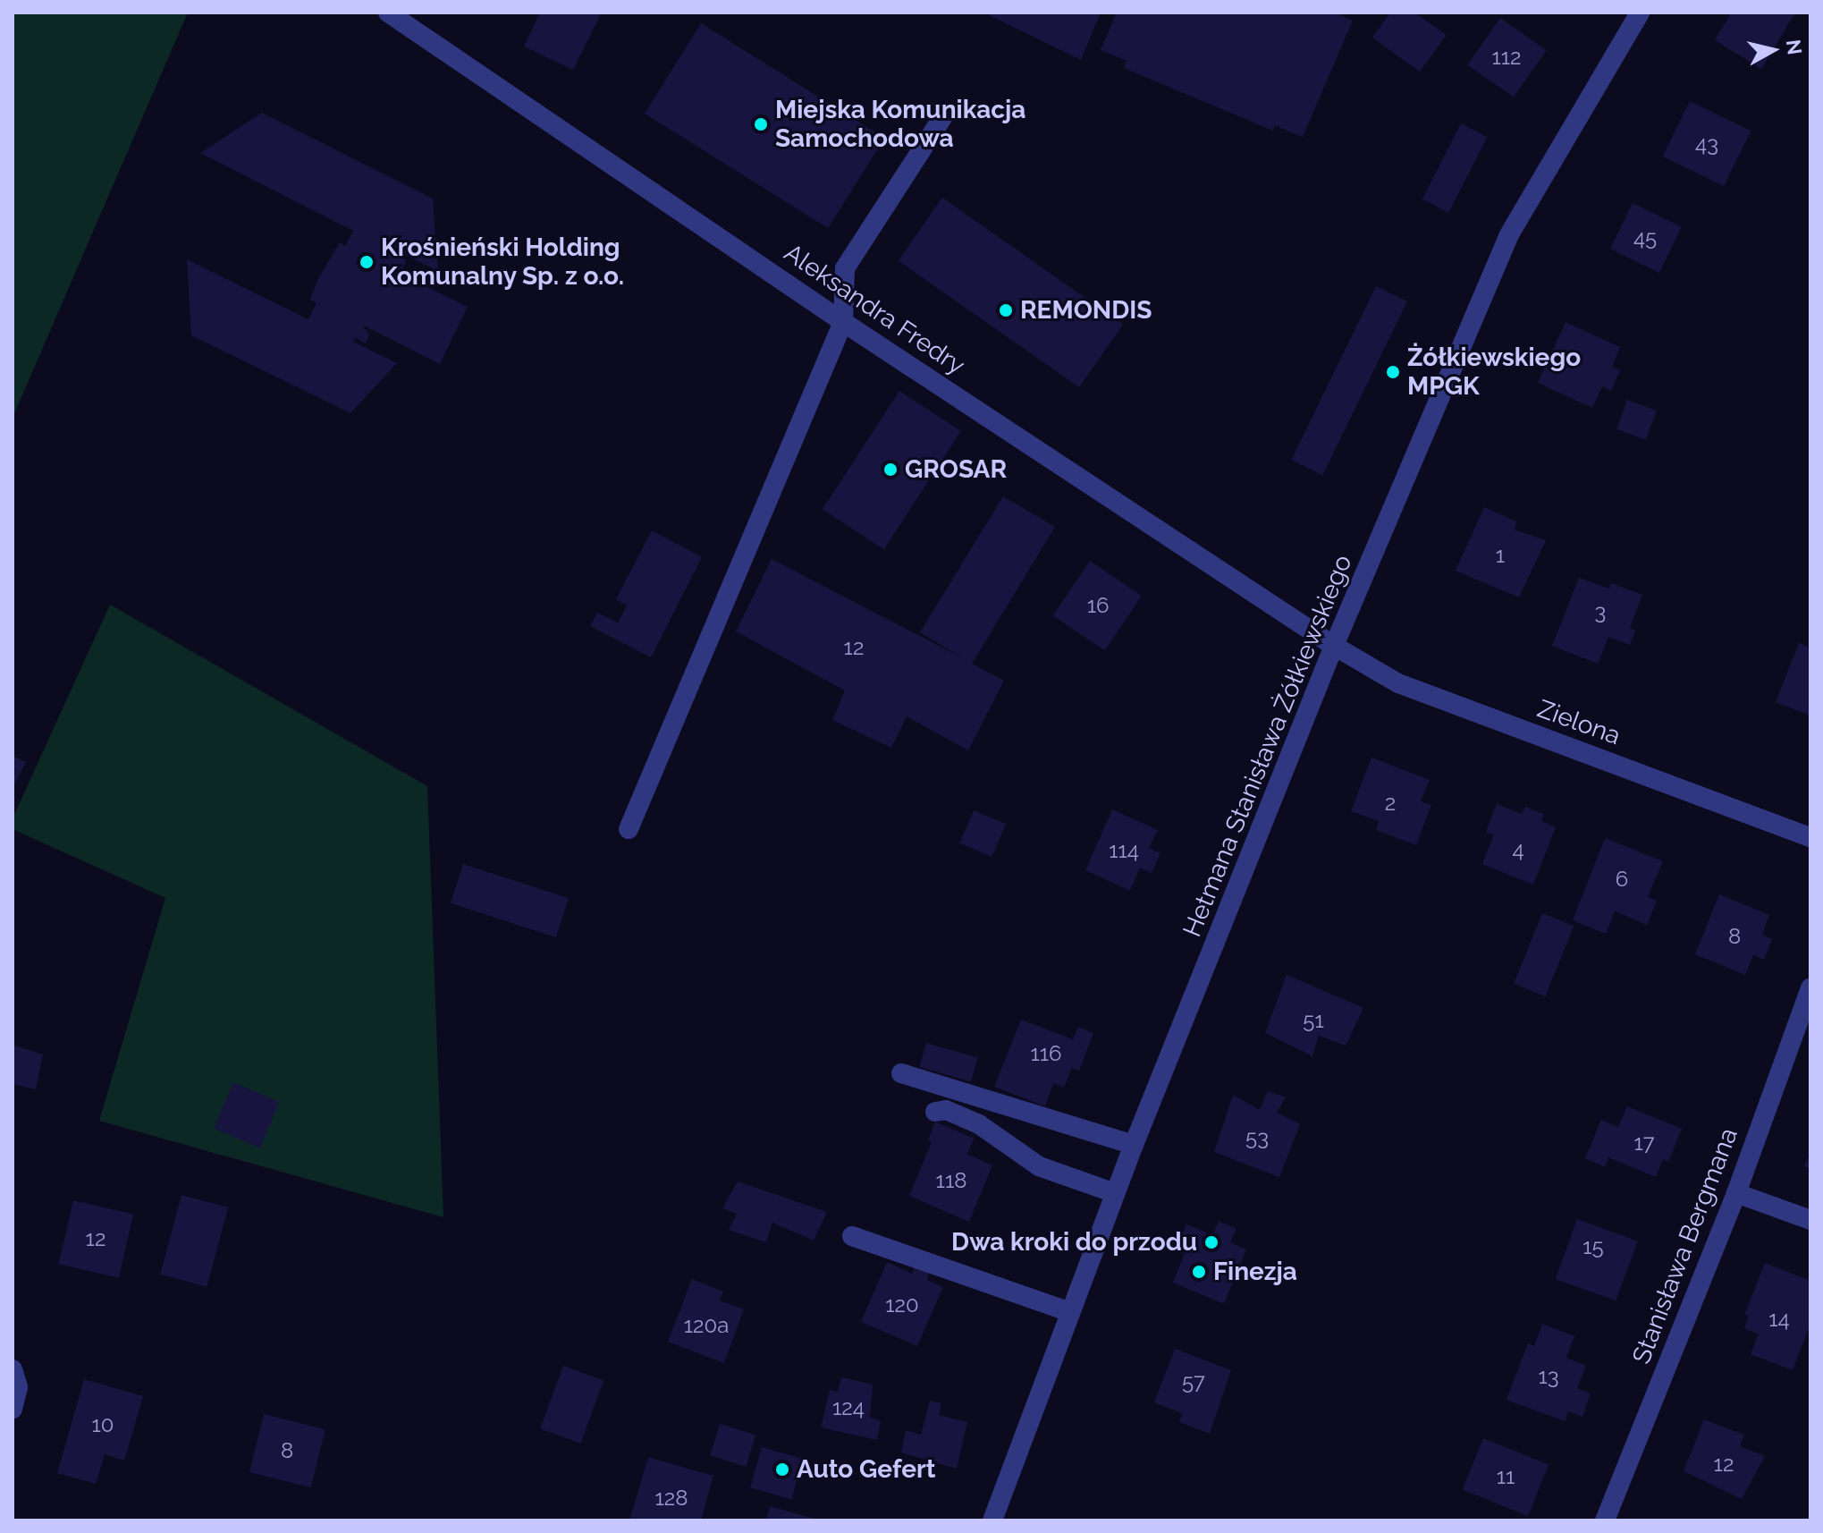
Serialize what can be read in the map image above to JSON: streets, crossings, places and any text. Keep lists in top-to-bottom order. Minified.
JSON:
{"streets":{"street":["Aleksandra Fredry","Zielona","Hetmana Stanisława Żółkiewskiego","Stanisława Bergmana"]},"crossings":[["Aleksandra Fredry","Zielona"],["Aleksandra Fredry","Hetmana Stanisława Żółkiewskiego"],["Zielona","Hetmana Stanisława Żółkiewskiego"]],"places":["Miejska Komunikacja Samochodowa","Krośnieński Holding Komunalny Sp. z o.o.","REMONDIS","Żółkiewskiego MPGK","GROSAR","Dwa kroki do przodu","Finezja","Auto Gefert"],"house_numbers":["112","43","45","1","16","3","12","2","4","114","6","8","51","116","53","17","118","12","15","120","14","120a","13","57","124","10","8","12","11","128"],"north":"right"}
